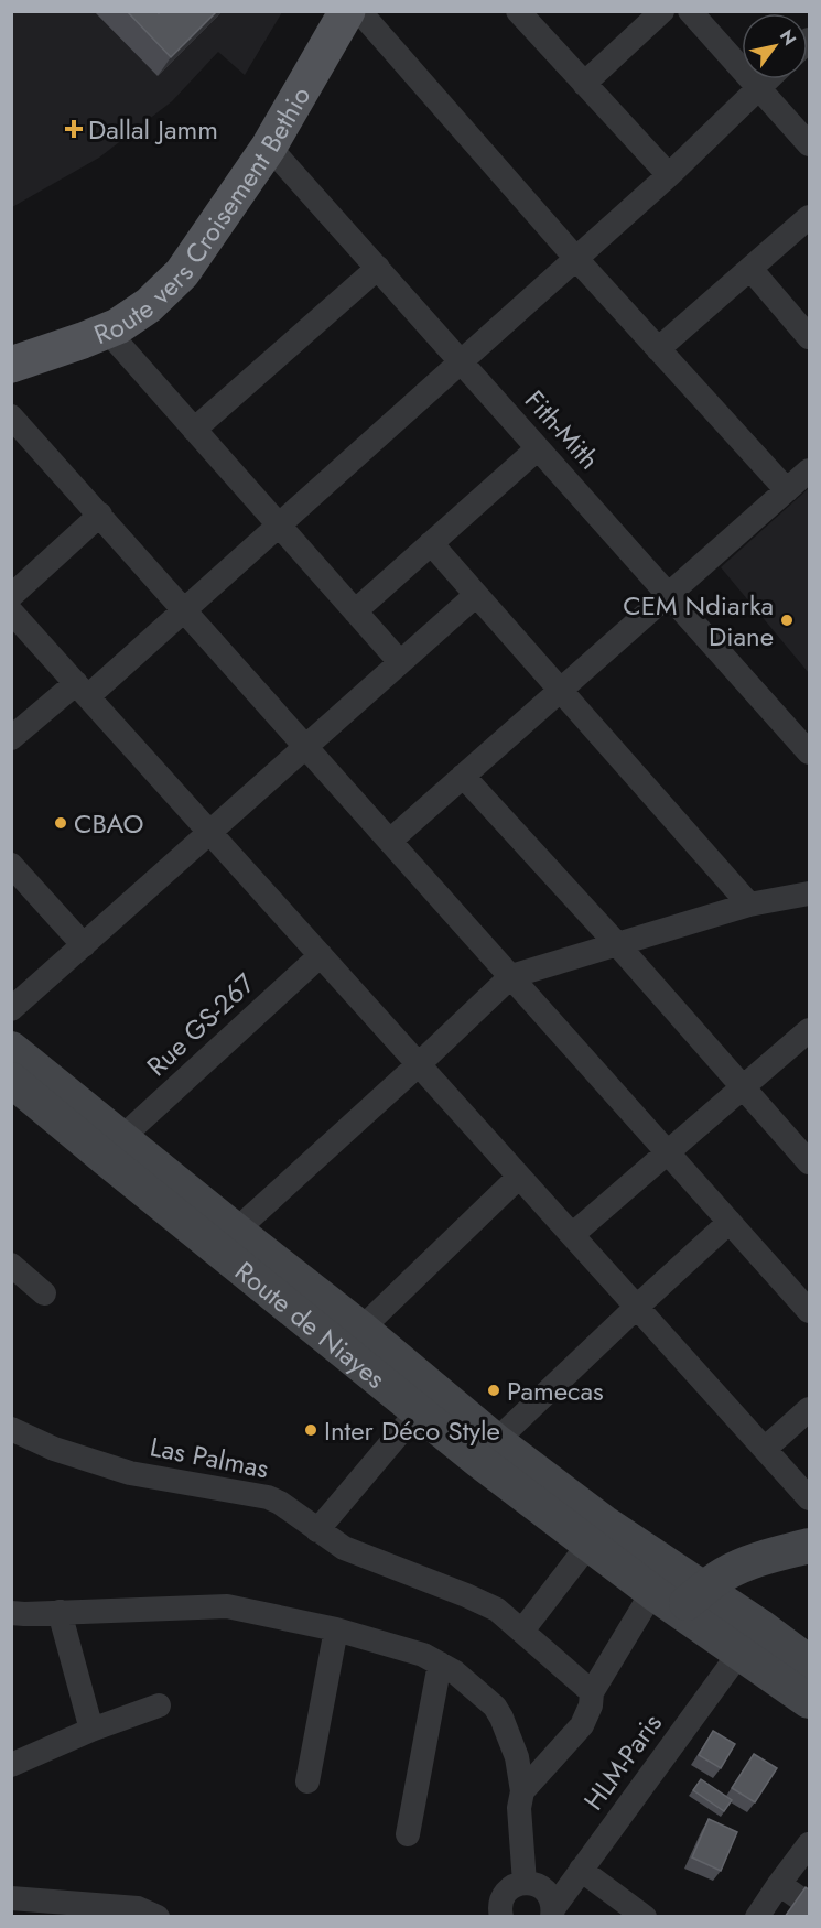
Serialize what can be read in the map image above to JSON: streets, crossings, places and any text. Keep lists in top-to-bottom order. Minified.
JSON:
{"streets":{"main road":["Route vers Croisement Bethio","Route de Niayes"],"street":["Fith-Mith","Rue GS-267","Las Palmas","HLM-Paris"]},"crossings":[["Route vers Croisement Bethio","Fith-Mith"],["Rue GS-267","Route de Niayes"],["Route de Niayes","HLM-Paris"]],"places":{"health":["Dallal Jamm"],"other":["CEM Ndiarka Diane","CBAO","Pamecas","Inter Déco Style"]},"north":"top right"}
